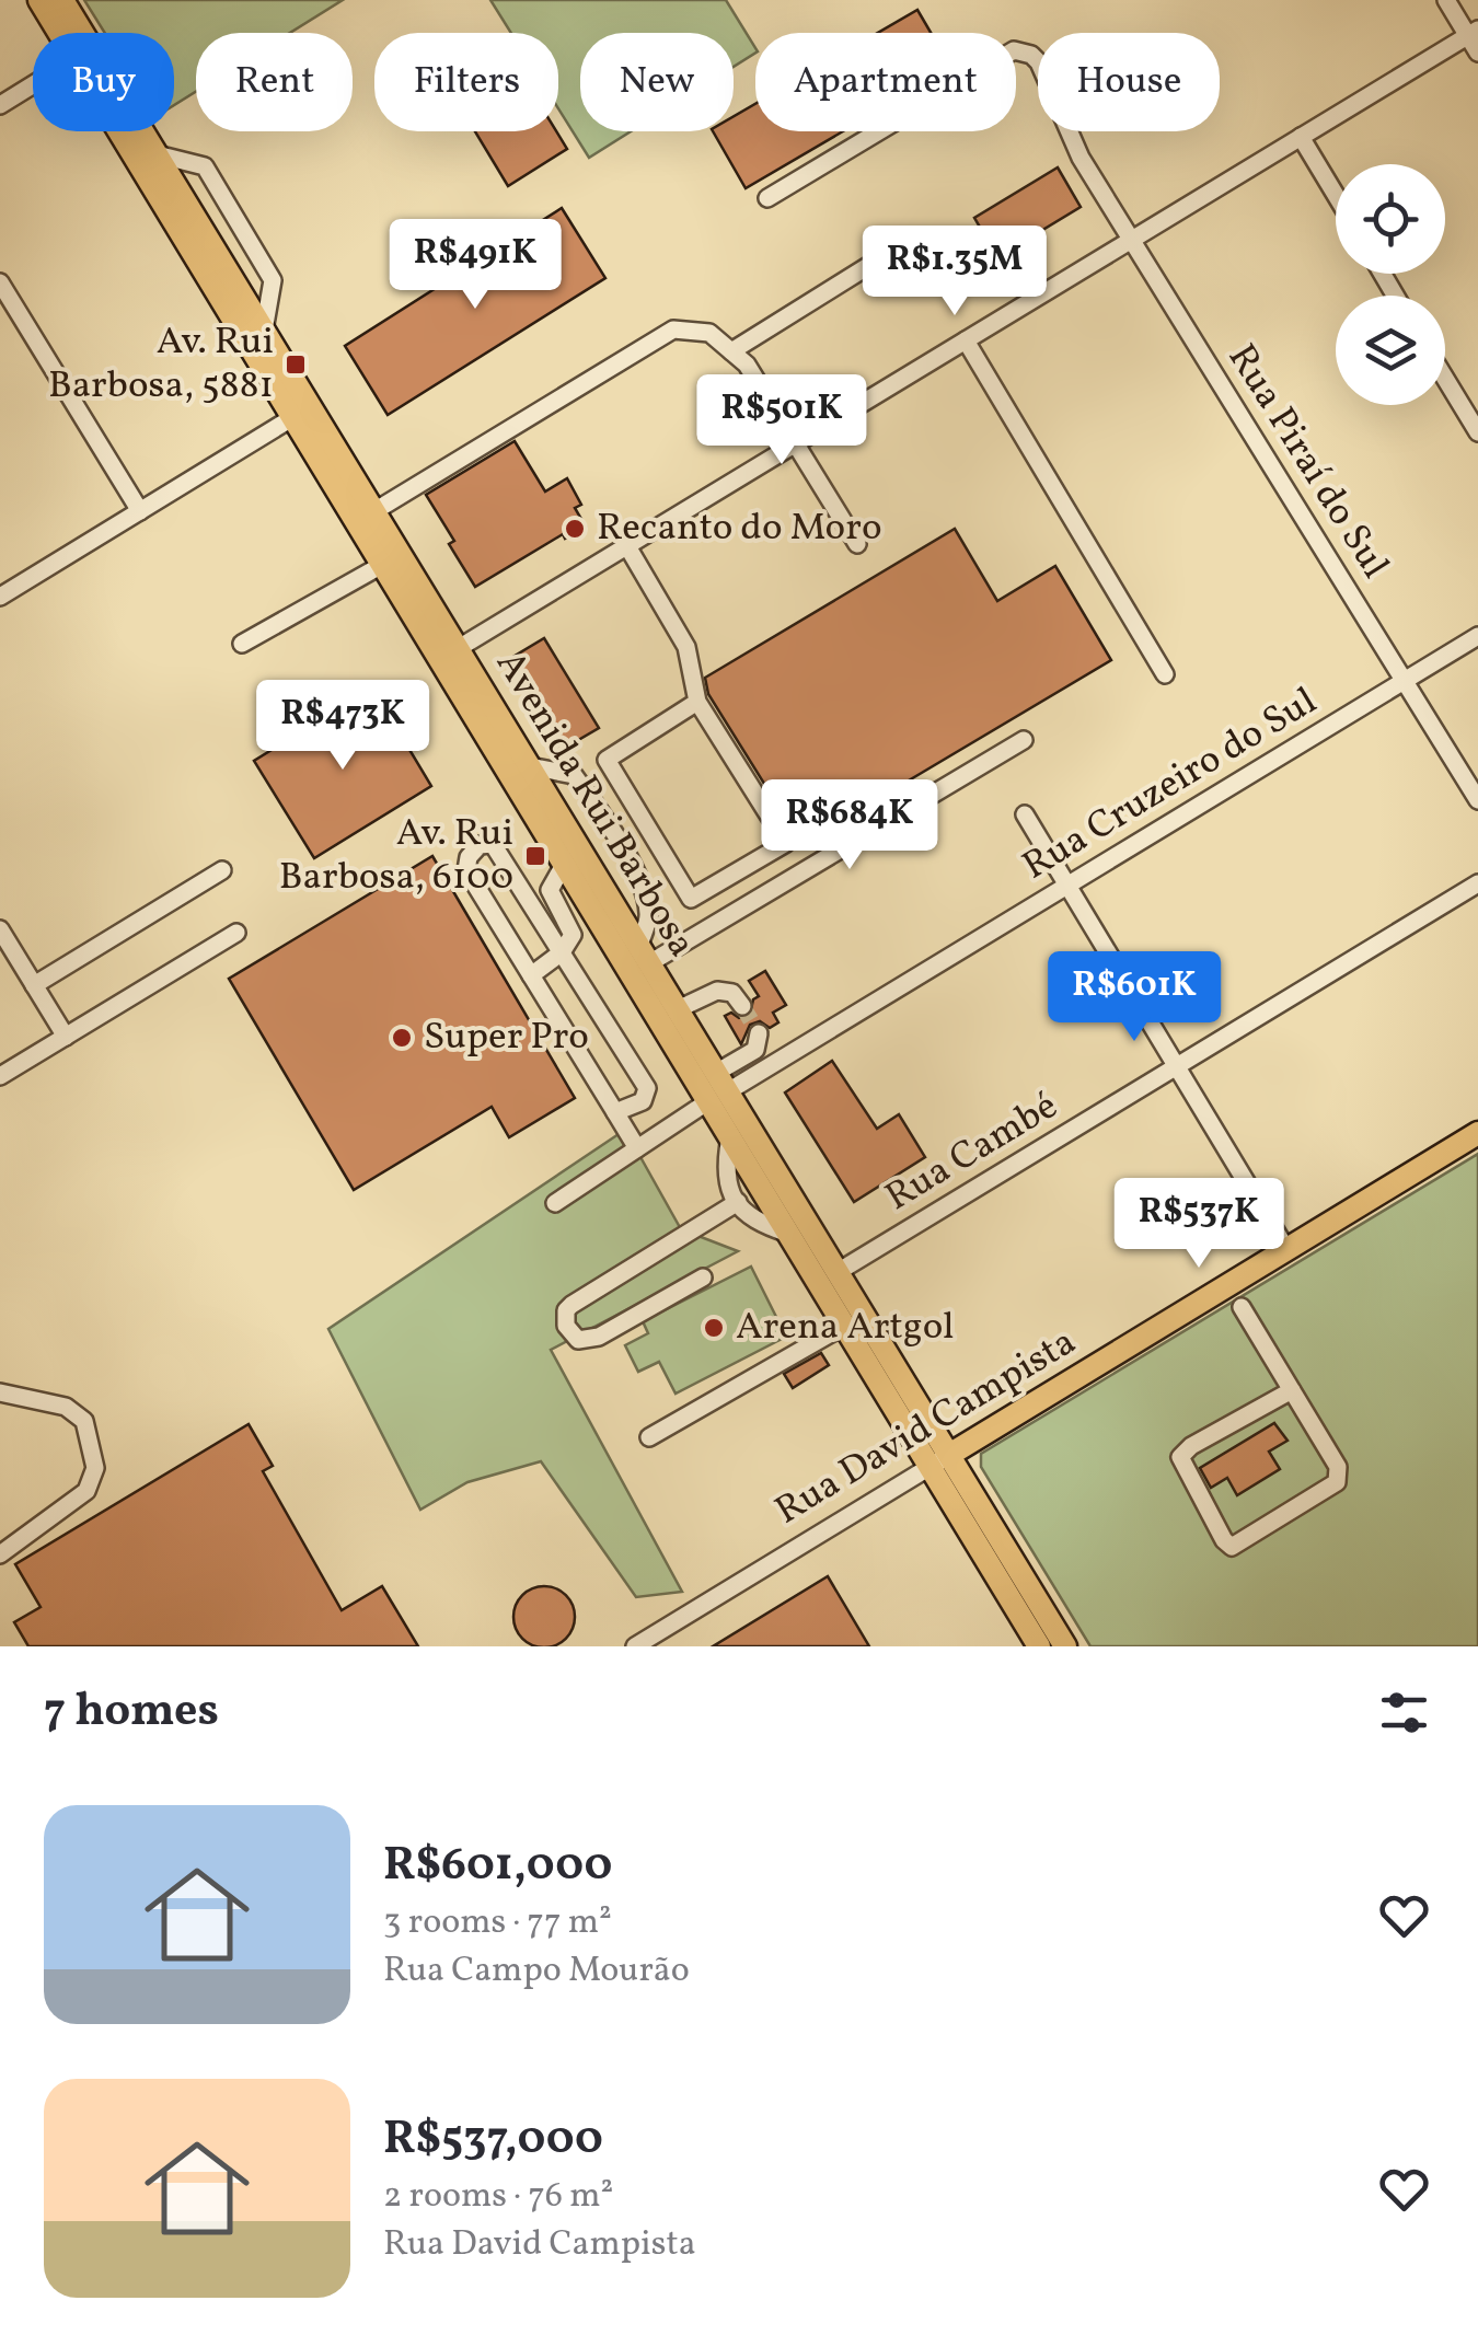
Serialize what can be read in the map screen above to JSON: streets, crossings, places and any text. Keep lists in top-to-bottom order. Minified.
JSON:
{"streets":{"main road":["Avenida Rui Barbosa","Rua David Campista"],"street":["Rua Piraí do Sul","Rua Cruzeiro do Sul","Rua Cambé"]},"crossings":[["Rua Piraí do Sul","Rua Cruzeiro do Sul"],["Rua Cruzeiro do Sul","Avenida Rui Barbosa"],["Avenida Rui Barbosa","Rua Cambé"],["Avenida Rui Barbosa","Rua David Campista"]],"places":{"transit":["Av. Rui Barbosa, 5881","Av. Rui Barbosa, 6100"],"other":["Recanto do Moro","Super Pro","Arena Artgol"]},"page":{"chip":["Buy","Rent","Filters","New","Apartment","House"],"price":["R$491K","R$1.35M","R$501K","R$473K","R$684K","R$601K","R$537K"],"heading":"7 homes","list":[{"name":"R$601,000","note":"3 rooms · 77 m² · Rua Campo Mourão"},{"name":"R$537,000","note":"2 rooms · 76 m² · Rua David Campista"}]}}
